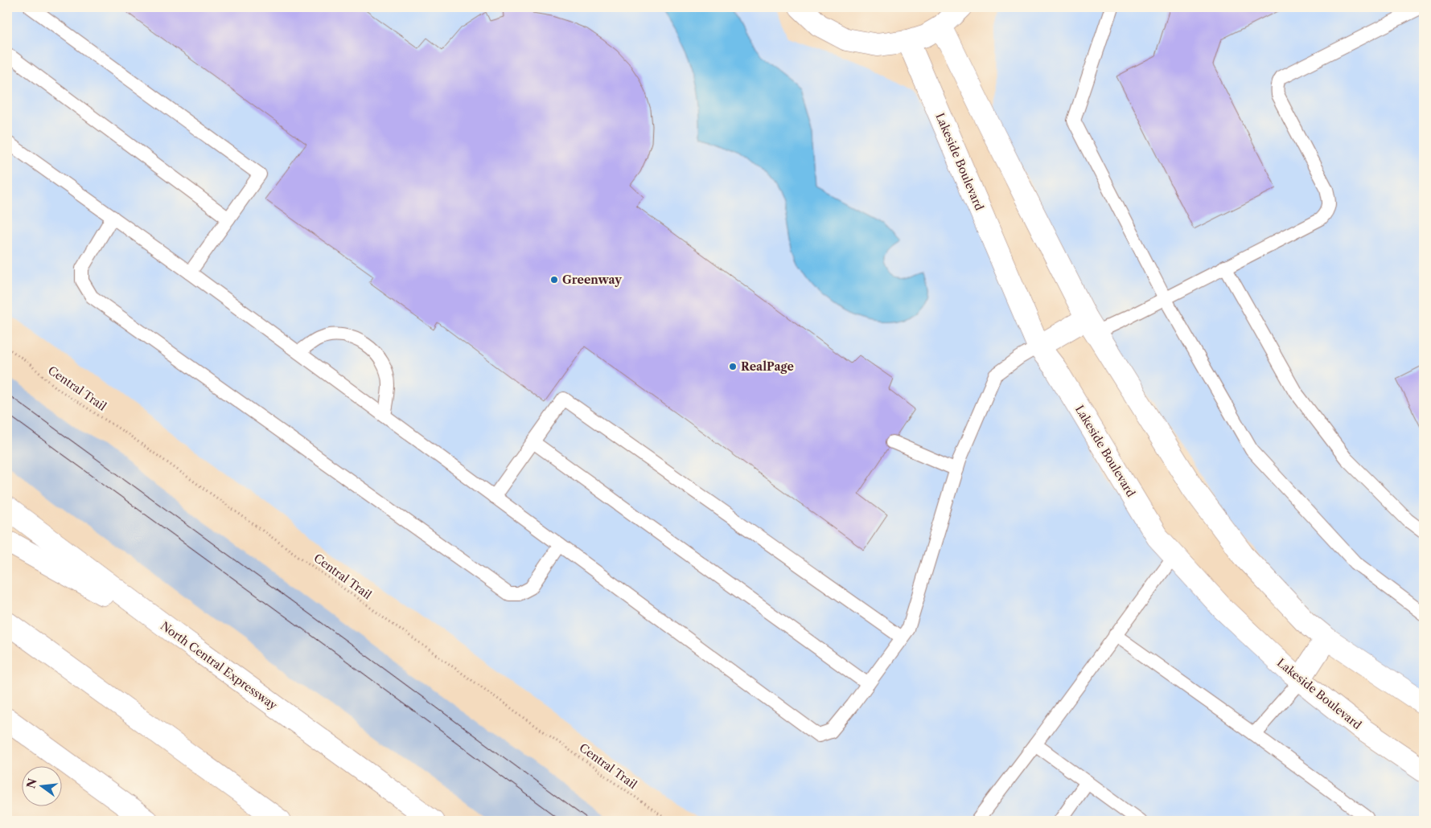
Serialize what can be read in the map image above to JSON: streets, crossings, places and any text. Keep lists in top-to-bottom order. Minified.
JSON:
{"streets":{"main road":["Lakeside Boulevard","North Central Expressway"],"path":["Central Trail"]},"places":["Greenway","RealPage"],"north":"left"}
